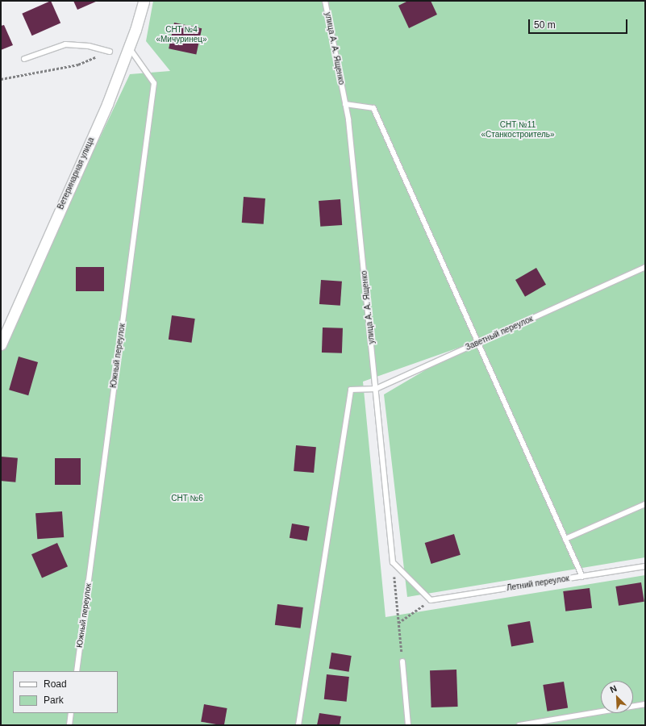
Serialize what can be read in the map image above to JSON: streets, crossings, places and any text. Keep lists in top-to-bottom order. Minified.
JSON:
{"streets":{"street":["Ветеринарная улица"],"lane":["улица А. А. Ященко","Заветный переулок","Южный переулок","Летний переулок"]},"crossings":[["улица А. А. Ященко","Заветный переулок"],["Ветеринарная улица","Южный переулок"]],"parks":["СНТ №4 «Мичуринец»","СНТ №11 «Станкостроитель»","СНТ №6"],"legend":["Road","Park"],"scale_bar":"50 m","north":"top left"}
